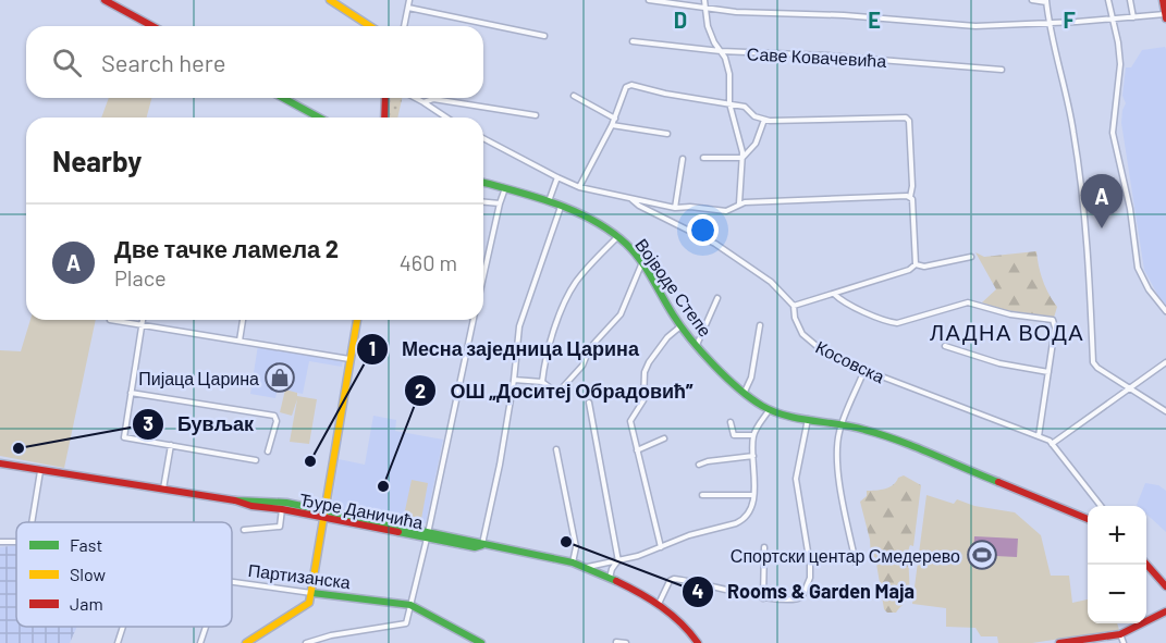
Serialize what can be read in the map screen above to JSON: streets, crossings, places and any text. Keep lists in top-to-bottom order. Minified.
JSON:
{"streets":{"street":["Саве Ковачевића","Војводе Степе","Косовска","Ђуре Даничића","Партизанска"]},"districts":["ЛАДНА ВОДА"],"places":{"shop":["Пијаца Царина"],"other":["Бувљак","Месна заједница Царина","ОШ „Доситеј Обрадовић”","Rooms & Garden Maja"],"sports":["Спортски центар Смедерево"]},"legend":["Fast","Slow","Jam"],"page":{"search":"Search here","heading":"Nearby","pins":"A","list":[{"mark":"A","name":"Две тачке ламела 2","note":"Place","value":"460 m"}],"map_buttons":["+","−"]},"grid":{"columns":["D","E","F"]}}
